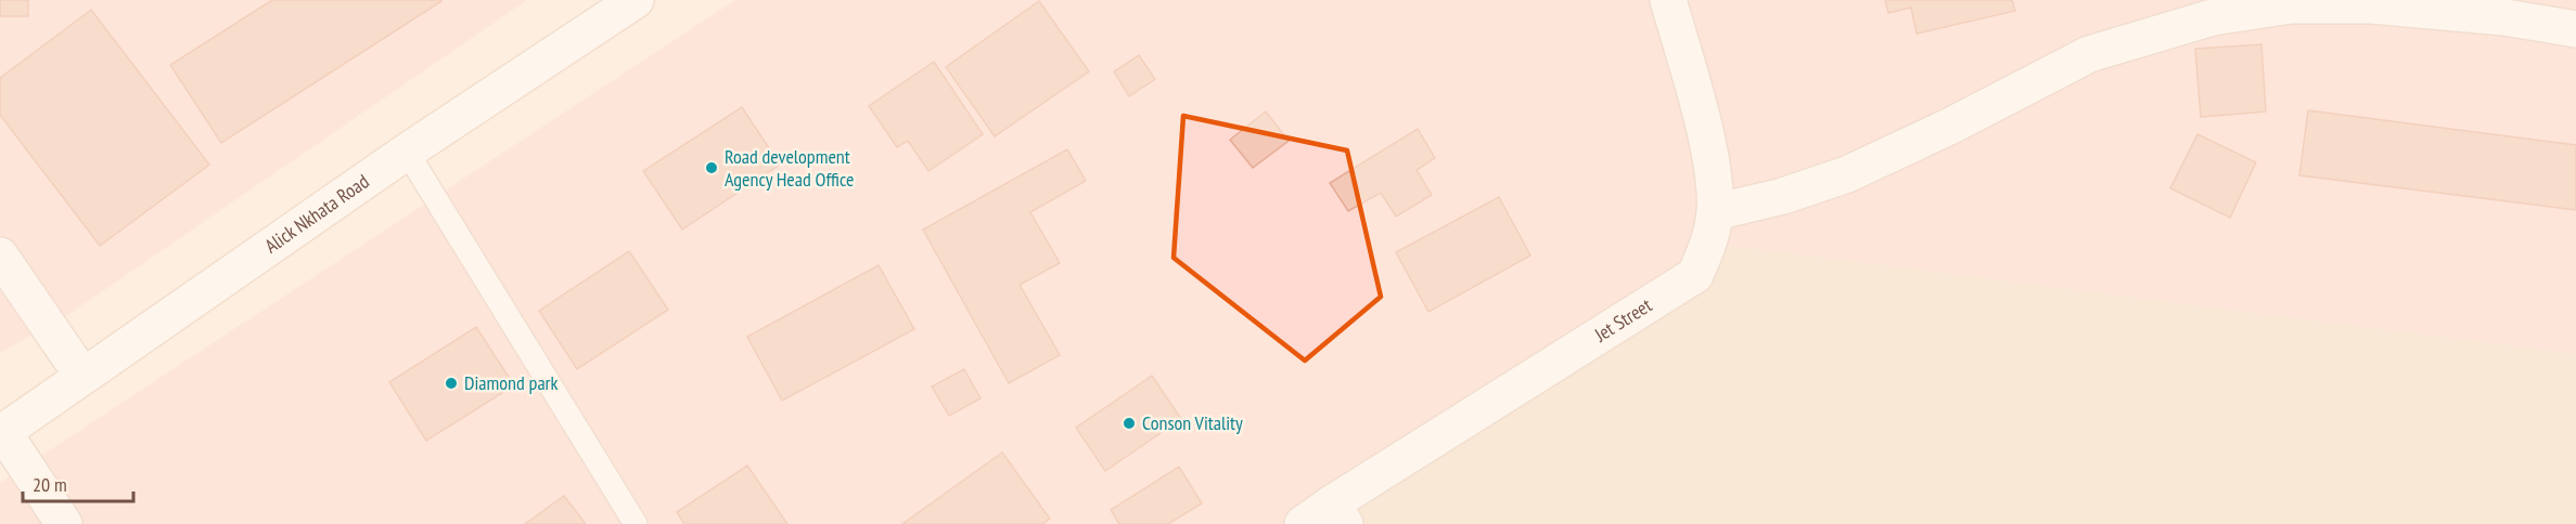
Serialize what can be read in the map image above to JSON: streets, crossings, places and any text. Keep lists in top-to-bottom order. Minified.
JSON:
{"streets":{"street":["Alick Nkhata Road","Jet Street"]},"places":["Road development Agency Head Office","Diamond park","Conson Vitality"],"scale_bar":"20 m"}
